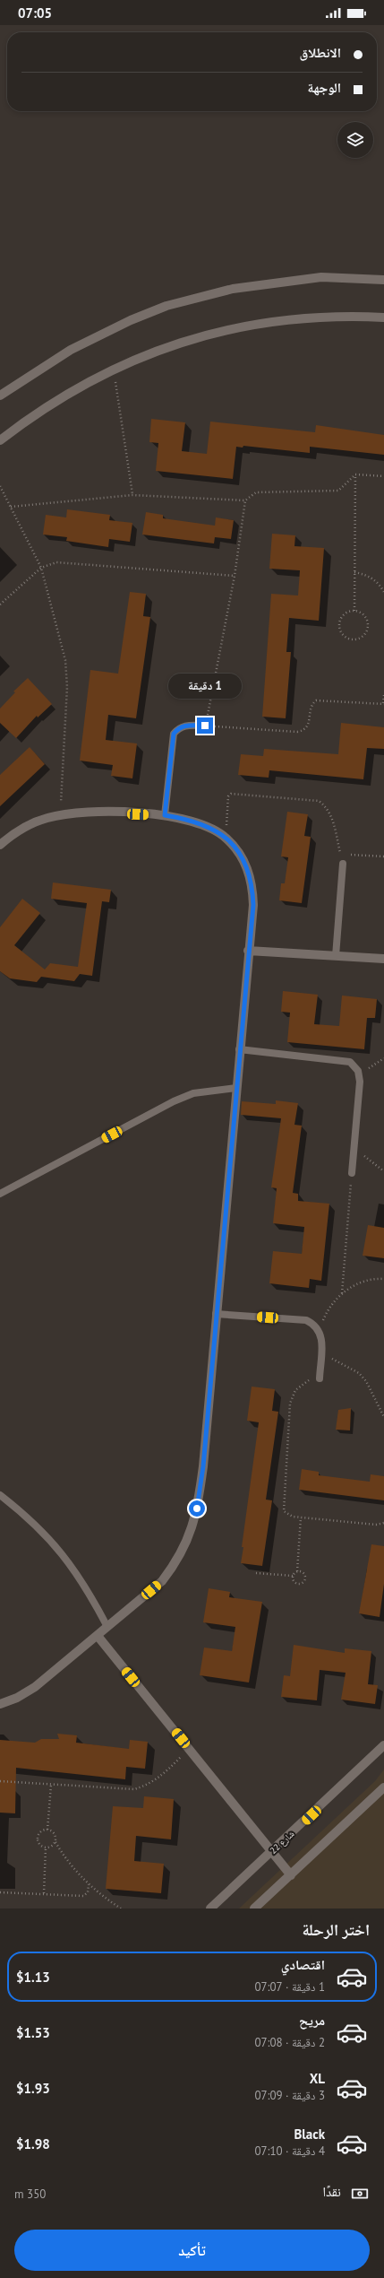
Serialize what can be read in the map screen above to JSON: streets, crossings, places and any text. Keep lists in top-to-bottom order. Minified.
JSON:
{"streets":{"street":["شارع 22"]},"page":{"status":"07:05","banner":["الانطلاق","الوجهة"],"bubble":"1 دقيقة","heading":"اختر الرحلة","list":[{"name":"اقتصادي","note":"1 دقيقة · 07:07","value":"$1.13"},{"name":"مريح","note":"2 دقيقة · 07:08","value":"$1.53"},{"name":"XL","note":"3 دقيقة · 07:09","value":"$1.93"},{"name":"Black","note":"4 دقيقة · 07:10","value":"$1.98"}],"pay":["نقدًا","350 m"],"buttons":"تأكيد"}}
